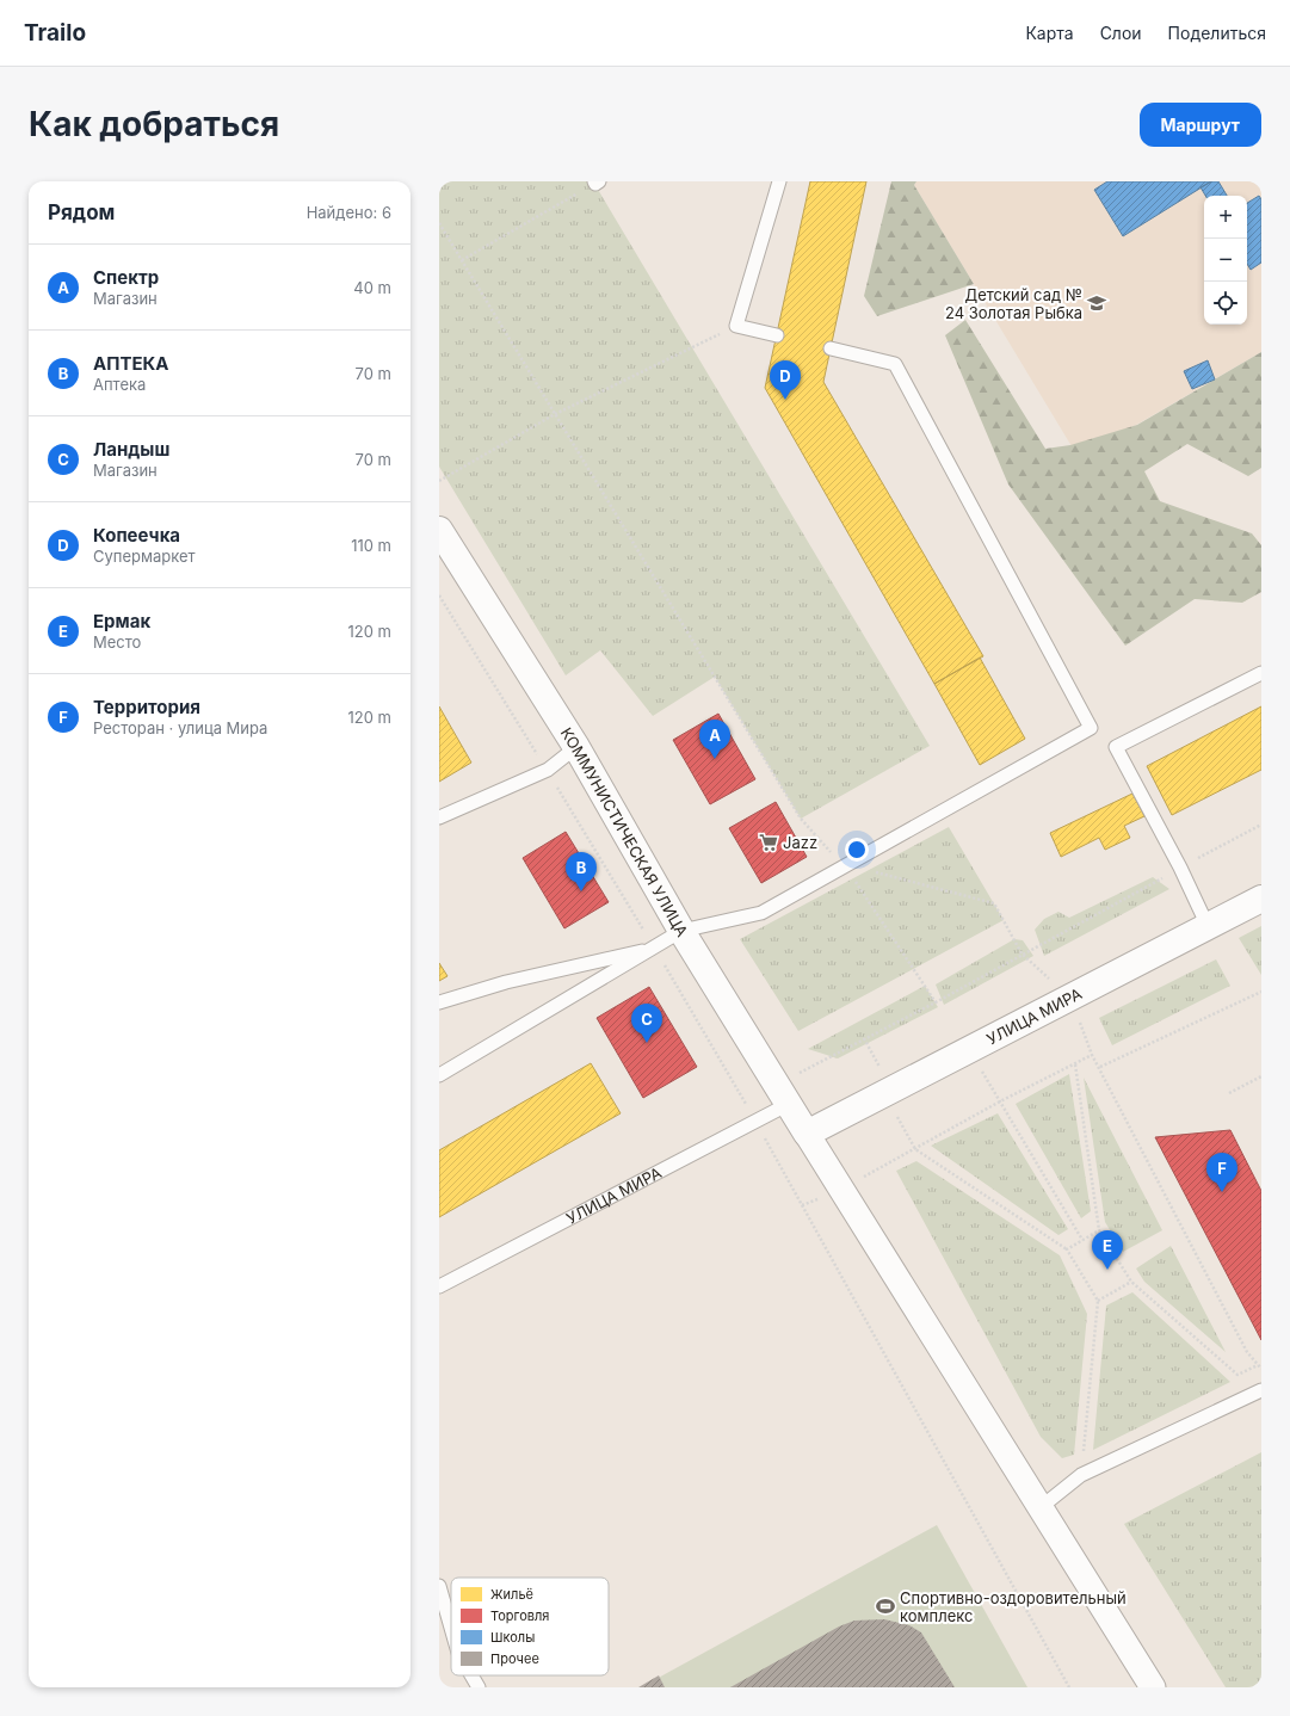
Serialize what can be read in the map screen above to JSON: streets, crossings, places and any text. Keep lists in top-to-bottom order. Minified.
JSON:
{"streets":{"street":["КОММУНИСТИЧЕСКАЯ УЛИЦА","УЛИЦА МИРА"]},"crossings":[["КОММУНИСТИЧЕСКАЯ УЛИЦА","УЛИЦА МИРА"]],"places":{"school or university":["Детский сад № 24 Золотая Рыбка"],"supermarket":["Jazz"],"sports":["Спортивно-оздоровительный комплекс"]},"legend":["Жильё","Торговля","Школы","Прочее"],"page":{"header":"Trailo","nav":["Карта","Слои","Поделиться"],"buttons":"Маршрут","title":"Как добраться","heading":["Рядом","Найдено: 6"],"map_buttons":["+","−"],"list":[{"mark":"A","name":"Спектр","note":"Магазин","value":"40 m"},{"mark":"B","name":"АПТЕКА","note":"Аптека","value":"70 m"},{"mark":"C","name":"Ландыш","note":"Магазин","value":"70 m"},{"mark":"D","name":"Копеечка","note":"Супермаркет","value":"110 m"},{"mark":"E","name":"Ермак","note":"Место","value":"120 m"},{"mark":"F","name":"Территория","note":"Ресторан · улица Мира","value":"120 m"}],"pins":["D","A","B","C","F","E"]}}
